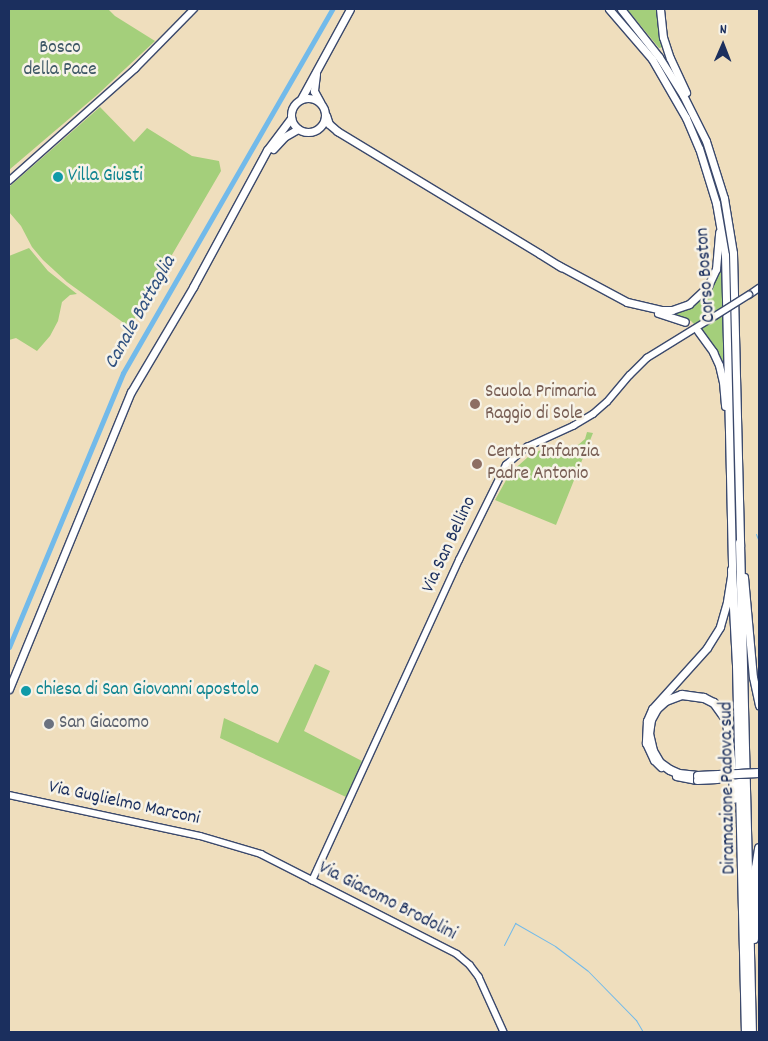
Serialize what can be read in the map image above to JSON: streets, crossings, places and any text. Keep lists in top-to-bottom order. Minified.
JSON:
{"streets":{"highway":["Diramazione Padova sud"],"main road":["Corso Boston"],"street":["Via San Bellino","Via Guglielmo Marconi","Via Giacomo Brodolini"]},"crossings":[["Corso Boston","Diramazione Padova sud"],["Via San Bellino","Via Giacomo Brodolini"],["Via Guglielmo Marconi","Via Giacomo Brodolini"]],"water":["Canale Battaglia"],"parks":["Bosco della Pace"],"places":["Villa Giusti","Scuola Primaria Raggio di Sole","Centro Infanzia Padre Antonio","chiesa di San Giovanni apostolo","San Giacomo"],"north":"top"}
